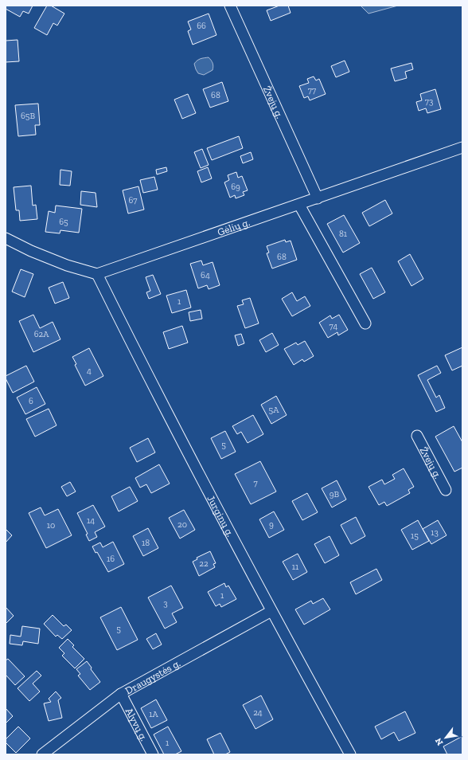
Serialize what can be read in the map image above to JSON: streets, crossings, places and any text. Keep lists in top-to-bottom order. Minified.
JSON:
{"streets":{"street":["Žvejų g.","Gėlių g.","Jurginų g.","Draugystės g.","Alyvų g."]},"crossings":[["Žvejų g.","Gėlių g."],["Gėlių g.","Jurginų g."],["Jurginų g.","Draugystės g."],["Draugystės g.","Alyvų g."]],"house_numbers":["66","77","68","73","65B","69","67","65","81","68","64","1","74","62A","4","6","5A","5","7","9B","14","20","9","10","13","15","18","16","22","11","1","3","5","24","1A","1"],"north":"bottom left"}
